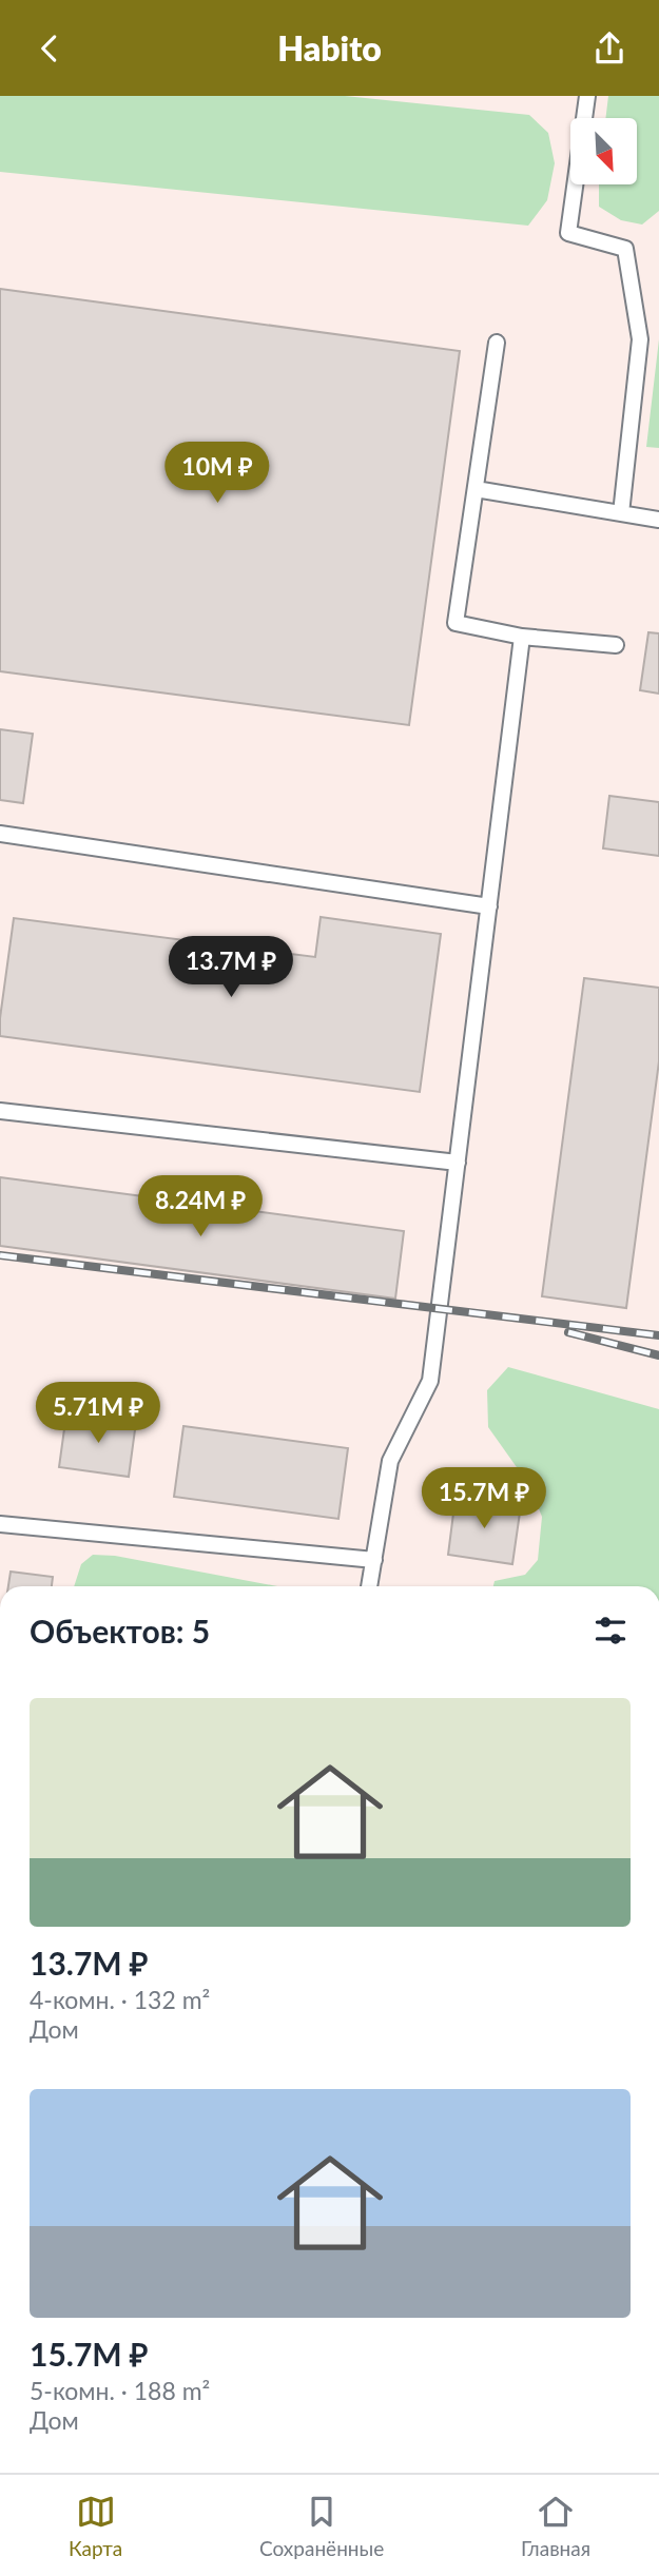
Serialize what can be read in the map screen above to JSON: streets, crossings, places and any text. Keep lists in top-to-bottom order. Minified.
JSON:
{"north":"bottom right","page":{"header":"Habito","price":["10M ₽","13.7M ₽","8.24M ₽","5.71M ₽","15.7M ₽"],"heading":"Объектов: 5","list":[{"name":"13.7M ₽","note":"4-комн. · 132 m² · Дом"},{"name":"15.7M ₽","note":"5-комн. · 188 m² · Дом"}],"tabs":["Карта","Сохранённые","Главная"]}}
